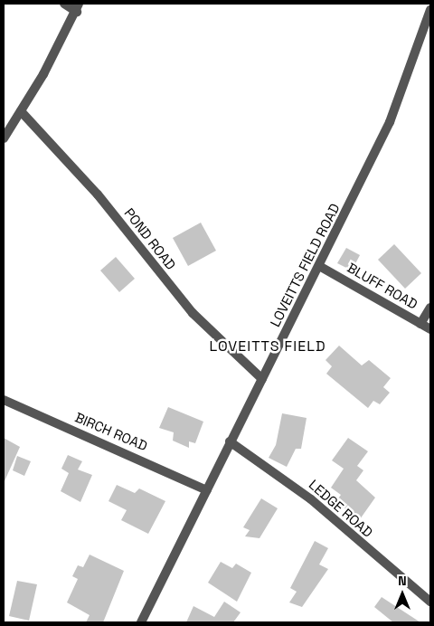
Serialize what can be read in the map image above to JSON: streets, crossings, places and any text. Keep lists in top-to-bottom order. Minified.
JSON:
{"streets":{"street":["POND ROAD","LOVEITTS FIELD ROAD","BLUFF ROAD","BIRCH ROAD","LEDGE ROAD"]},"crossings":[["POND ROAD","LOVEITTS FIELD ROAD"],["LOVEITTS FIELD ROAD","BLUFF ROAD"],["LOVEITTS FIELD ROAD","BIRCH ROAD"],["LOVEITTS FIELD ROAD","LEDGE ROAD"]],"districts":["LOVEITTS FIELD"],"north":"top"}
